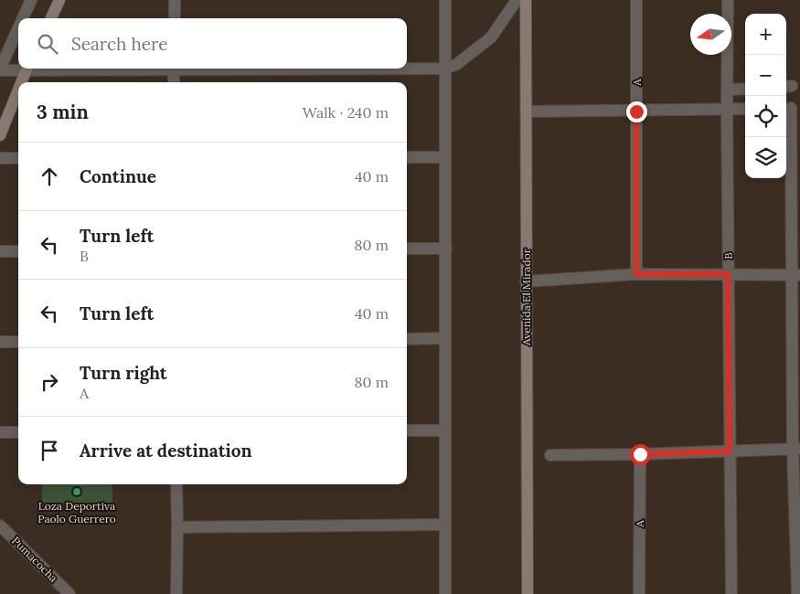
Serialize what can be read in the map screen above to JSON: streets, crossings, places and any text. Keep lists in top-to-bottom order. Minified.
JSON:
{"streets":{"street":["A","B","Avenida El Mirador","Pumacocha"]},"places":["Loza Deportiva Paolo Guerrero"],"north":"left","page":{"map_buttons":["+","−"],"search":"Search here","heading":["3 min","Walk · 240 m"],"list":[["Continue","40 m"],["Turn left","B","80 m"],["Turn left","40 m"],["Turn right","A","80 m"],"Arrive at destination"]}}
